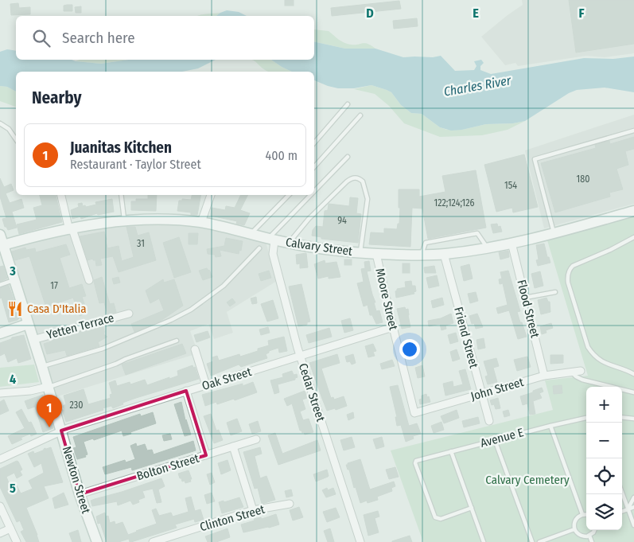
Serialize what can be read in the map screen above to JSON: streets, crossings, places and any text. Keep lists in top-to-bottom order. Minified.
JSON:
{"streets":{"street":["Calvary Street","Moore Street","Flood Street","Yetten Terrace","Friend Street","Oak Street","John Street","Cedar Street","Bolton Street","Newton Street","Clinton Street"],"lane":["Avenue E"]},"crossings":[["Calvary Street","Moore Street"],["Calvary Street","Flood Street"],["Calvary Street","Friend Street"],["Calvary Street","Cedar Street"],["Calvary Street","Newton Street"],["Moore Street","Oak Street"],["Moore Street","John Street"],["Flood Street","John Street"],["Yetten Terrace","Newton Street"],["Friend Street","John Street"],["Oak Street","Cedar Street"],["Oak Street","Newton Street"],["Bolton Street","Newton Street"]],"water":["Charles River"],"parks":["Calvary Cemetery"],"places":{"restaurant":["Casa D'Italia"]},"house_numbers":["180","154","122;124;126","94","31","17","230"],"page":{"search":"Search here","heading":"Nearby","list":[{"mark":"1","name":"Juanitas Kitchen","note":"Restaurant · Taylor Street","value":"400 m"}],"map_buttons":["+","−"],"pins":"1"},"grid":{"columns":["D","E","F"],"rows":["3","4","5"]}}
